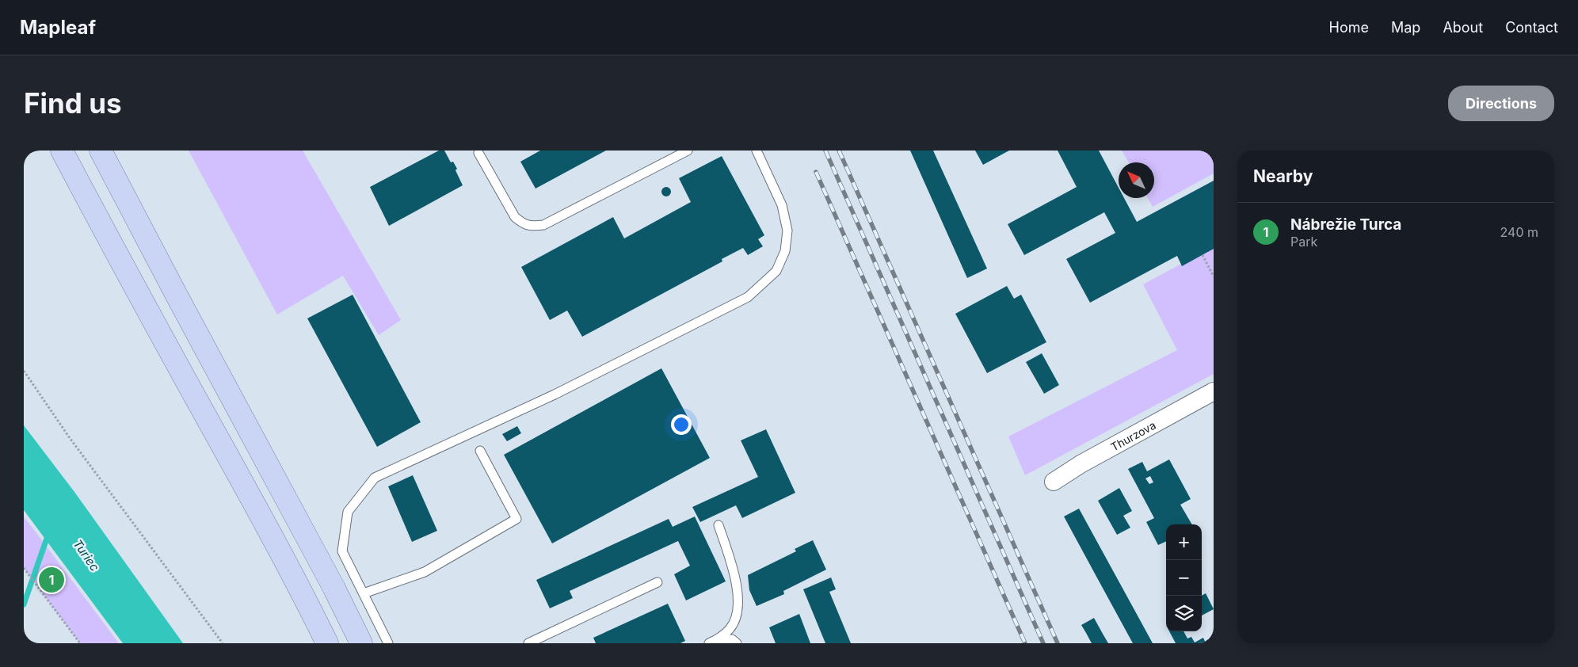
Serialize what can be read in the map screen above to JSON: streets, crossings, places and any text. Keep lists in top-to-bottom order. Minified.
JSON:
{"streets":{"street":["Thurzova"]},"water":["Turiec"],"north":"top left","page":{"header":"Mapleaf","nav":["Home","Map","About","Contact"],"buttons":"Directions","title":"Find us","heading":"Nearby","list":[{"mark":"1","name":"Nábrežie Turca","note":"Park","value":"240 m"}],"map_buttons":["+","−"],"pins":"1"}}
